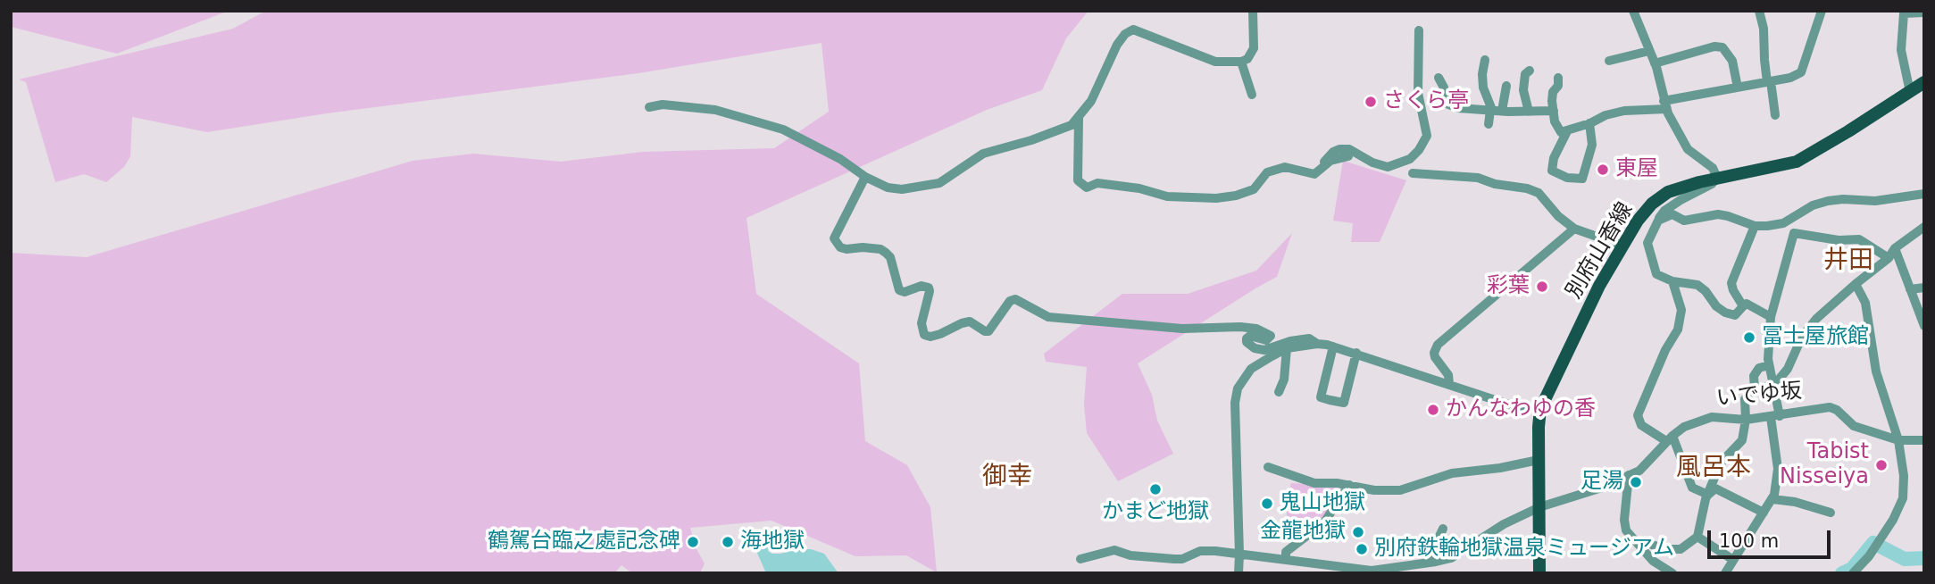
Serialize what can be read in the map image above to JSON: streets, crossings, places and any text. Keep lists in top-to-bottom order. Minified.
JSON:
{"streets":{"main road":["別府山香線"],"street":["いでゆ坂"]},"crossings":[["別府山香線","いでゆ坂"]],"districts":["井田","風呂本","御幸"],"places":["さくら亭","東屋","彩葉","冨士屋旅館","かんなわゆの香","Tabist Nisseiya","足湯","かまど地獄","鬼山地獄","金龍地獄","鶴駕台臨之處記念碑","海地獄","別府鉄輪地獄温泉ミュージアム"],"scale_bar":"100 m"}
